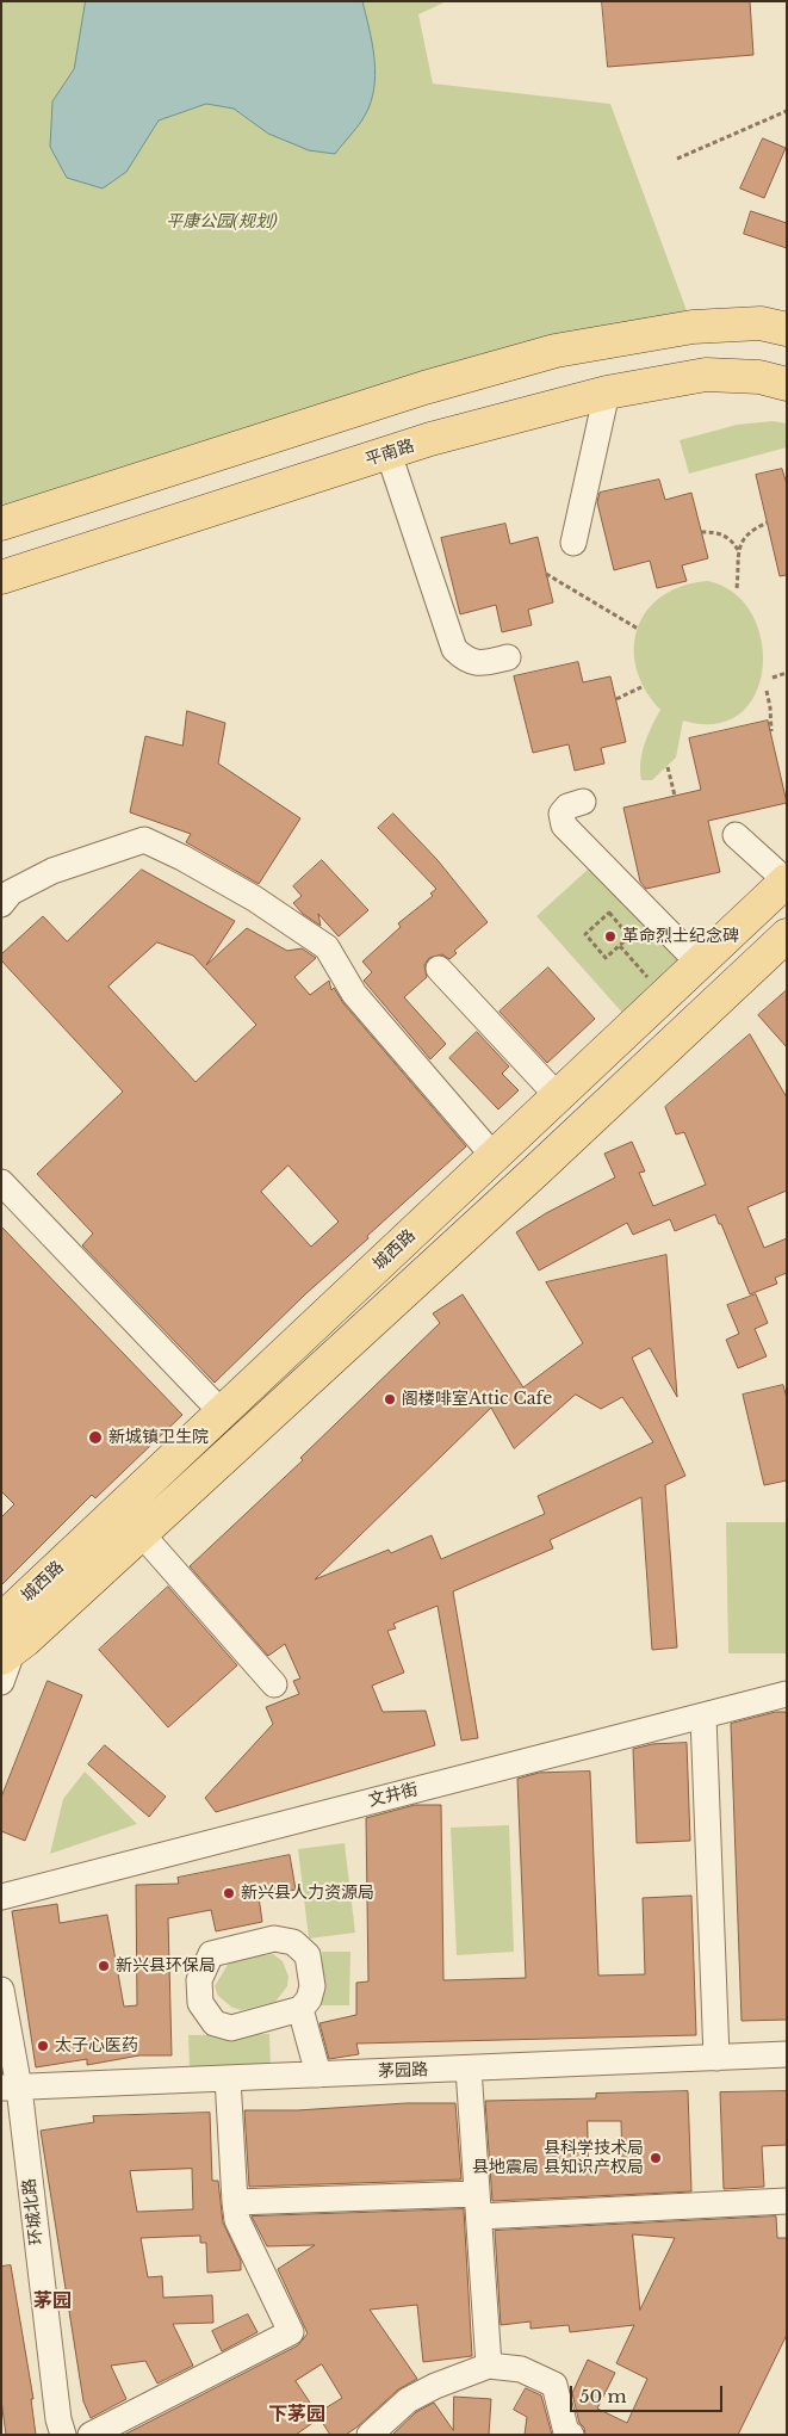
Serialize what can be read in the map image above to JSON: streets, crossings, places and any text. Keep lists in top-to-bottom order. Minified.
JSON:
{"streets":{"main road":["平南路","城西路"],"street":["文井街","茅园路","环城北路"]},"crossings":[["茅园路","环城北路"]],"districts":["茅园","下茅园"],"parks":["平康公园(规划)"],"places":["革命烈士纪念碑","阁楼啡室Attic Cafe","新城镇卫生院","新兴县人力资源局","新兴县环保局","太子心医药","县科学技术局 县地震局 县知识产权局"],"scale_bar":"50 m"}
